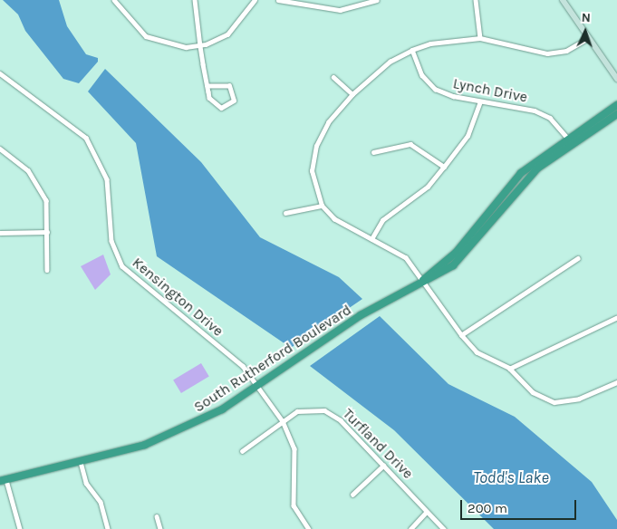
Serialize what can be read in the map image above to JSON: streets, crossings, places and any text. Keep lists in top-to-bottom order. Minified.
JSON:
{"streets":{"highway":["South Rutherford Boulevard"],"street":["Lynch Drive","Kensington Drive","Turfland Drive"]},"crossings":[["Lynch Drive","South Rutherford Boulevard"],["Kensington Drive","South Rutherford Boulevard"],["Kensington Drive","Turfland Drive"]],"water":["Todd's Lake"],"scale_bar":"200 m","north":"top"}
